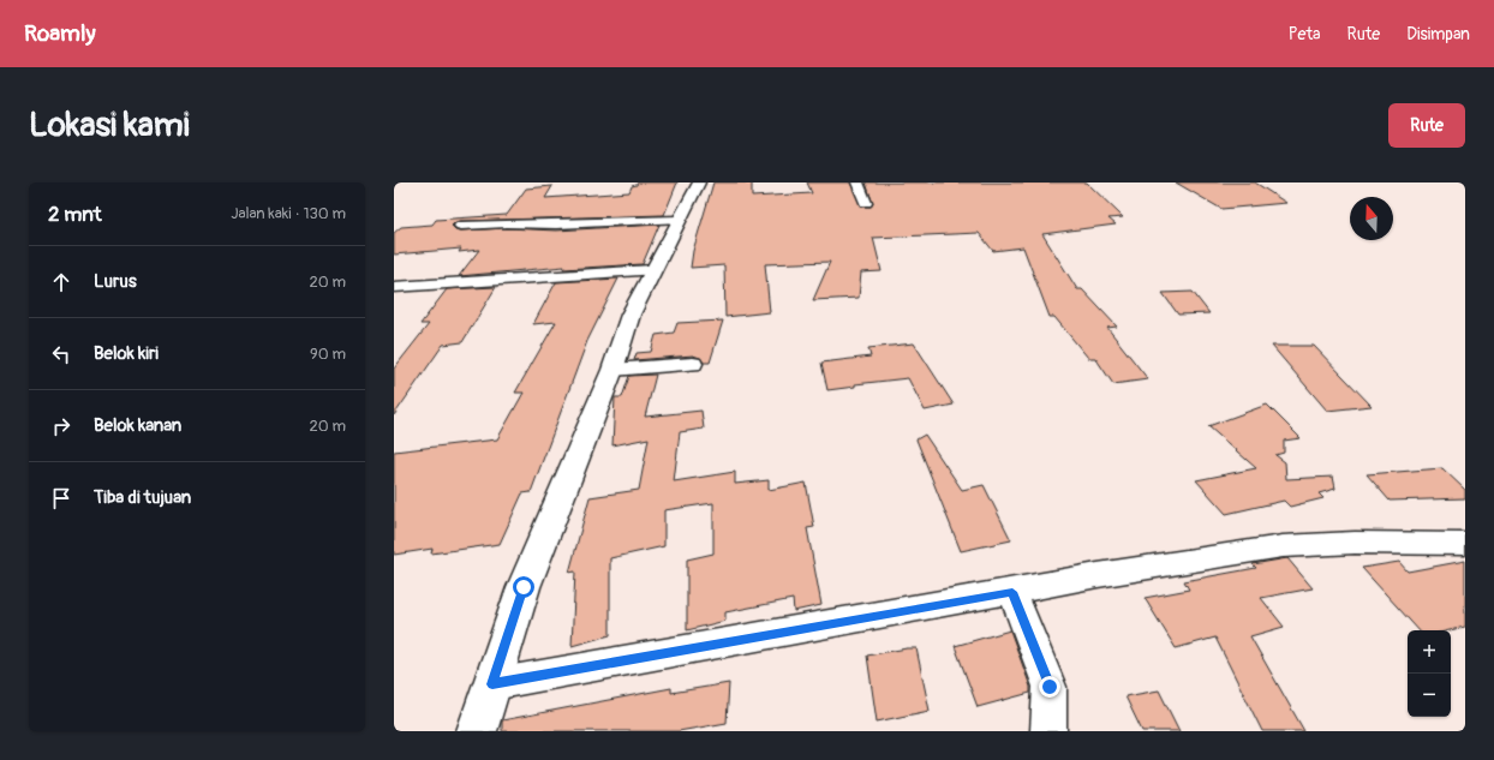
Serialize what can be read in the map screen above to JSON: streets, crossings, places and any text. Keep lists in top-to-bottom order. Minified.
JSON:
{"north":"top","page":{"header":"Roamly","nav":["Peta","Rute","Disimpan"],"buttons":"Rute","title":"Lokasi kami","heading":["2 mnt","Jalan kaki · 130 m"],"list":[["Lurus","20 m"],["Belok kiri","90 m"],["Belok kanan","20 m"],"Tiba di tujuan"],"map_buttons":["+","−"]}}
